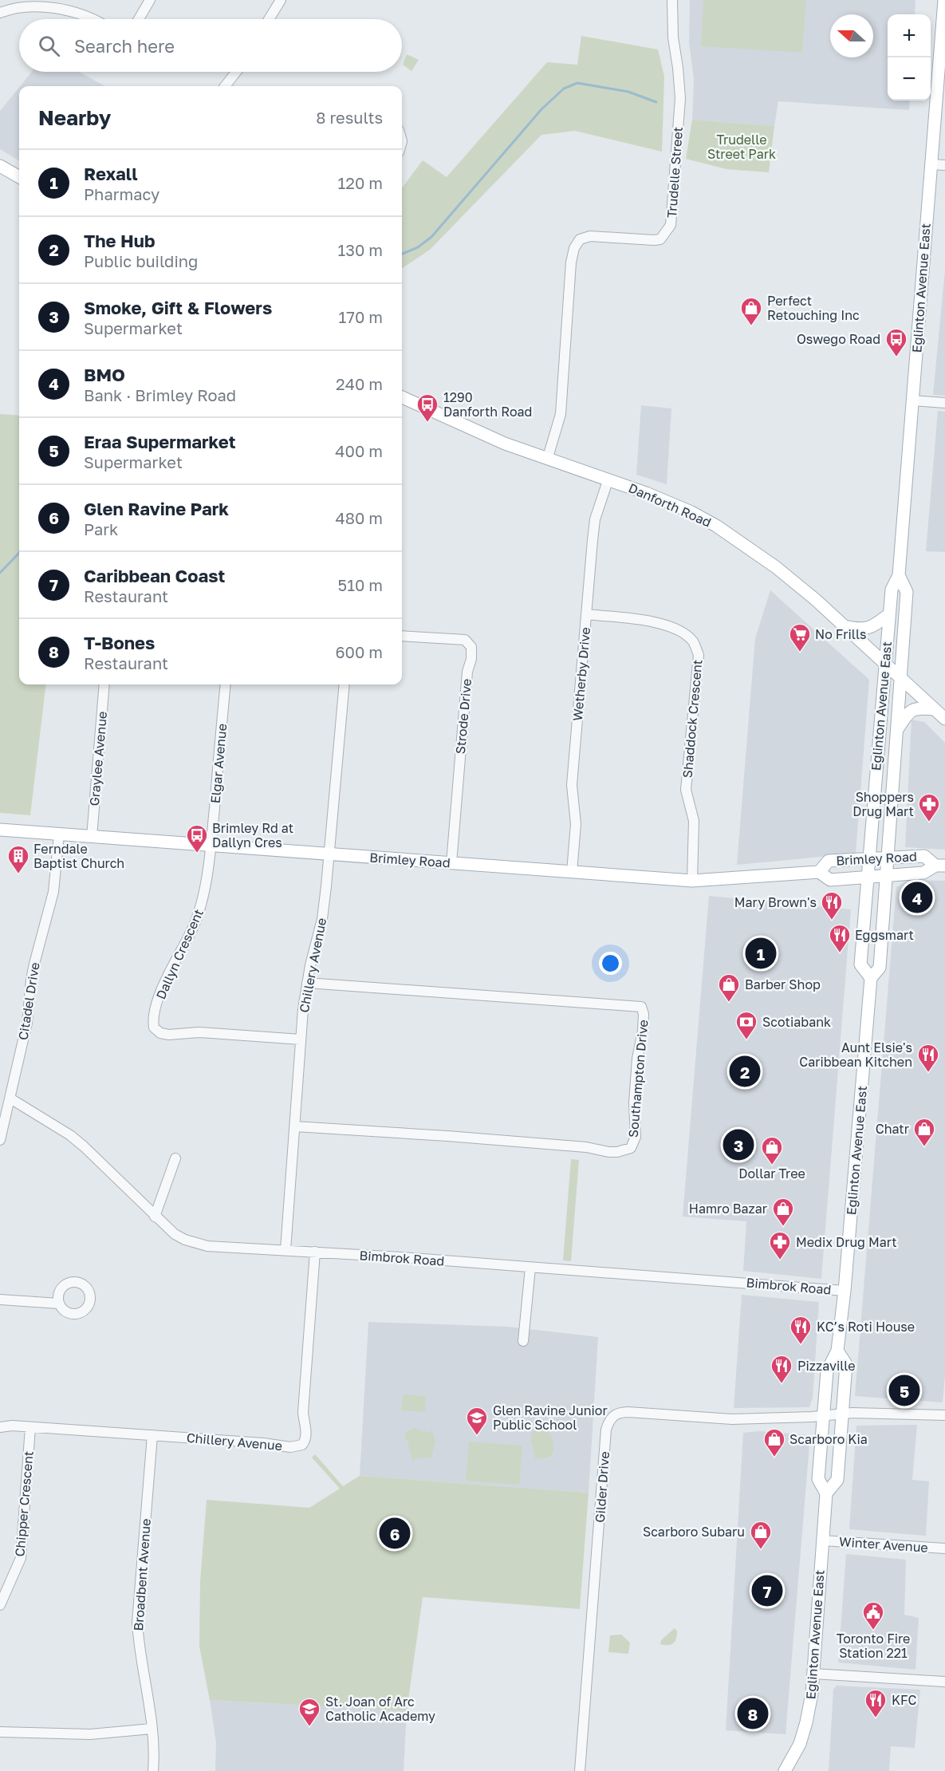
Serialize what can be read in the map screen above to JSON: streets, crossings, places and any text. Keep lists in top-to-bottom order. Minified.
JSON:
{"streets":{"main road":["Eglinton Avenue East","Danforth Road","Brimley Road"],"street":["Trudelle Street","Wetherby Drive","Strode Drive","Shaddock Crescent","Graylee Avenue","Elgar Avenue","Dallyn Crescent","Chillery Avenue","Citadel Drive","Southampton Drive","Bimbrok Road","Gilder Drive","Chipper Crescent","Winter Avenue","Broadbent Avenue"]},"crossings":[["Trudelle Street","Danforth Road"],["Eglinton Avenue East","Danforth Road"],["Eglinton Avenue East","Brimley Road"],["Eglinton Avenue East","Bimbrok Road"],["Eglinton Avenue East","Gilder Drive"],["Eglinton Avenue East","Winter Avenue"],["Danforth Road","Wetherby Drive"],["Wetherby Drive","Shaddock Crescent"],["Wetherby Drive","Brimley Road"],["Strode Drive","Brimley Road"],["Shaddock Crescent","Brimley Road"],["Graylee Avenue","Brimley Road"],["Elgar Avenue","Brimley Road"],["Elgar Avenue","Dallyn Crescent"],["Brimley Road","Dallyn Crescent"],["Brimley Road","Chillery Avenue"],["Brimley Road","Citadel Drive"],["Dallyn Crescent","Chillery Avenue"],["Chillery Avenue","Southampton Drive"],["Chillery Avenue","Bimbrok Road"],["Chillery Avenue","Chipper Crescent"],["Chillery Avenue","Broadbent Avenue"],["Citadel Drive","Bimbrok Road"]],"parks":["Trudelle Street Park"],"places":{"shop":["Perfect Retouching Inc","Barber Shop","Chatr","Dollar Tree","Hamro Bazar","Scarboro Kia","Scarboro Subaru"],"bus stop":["Oswego Road","1290 Danforth Road","Brimley Rd at Dallyn Cres"],"supermarket":["No Frills"],"pharmacy":["Shoppers Drug Mart","Medix Drug Mart"],"building":["Ferndale Baptist Church"],"restaurant":["Mary Brown's","Eggsmart","Aunt Elsie's Caribbean Kitchen","KC’s Roti House","Pizzaville","KFC"],"bank":["Scotiabank"],"school or university":["Glen Ravine Junior Public School","St. Joan of Arc Catholic Academy"],"public building":["Toronto Fire Station 221"]},"north":"left","page":{"map_buttons":["+","−"],"search":"Search here","heading":["Nearby","8 results"],"list":[{"mark":"1","name":"Rexall","note":"Pharmacy","value":"120 m"},{"mark":"2","name":"The Hub","note":"Public building","value":"130 m"},{"mark":"3","name":"Smoke, Gift & Flowers","note":"Supermarket","value":"170 m"},{"mark":"4","name":"BMO","note":"Bank · Brimley Road","value":"240 m"},{"mark":"5","name":"Eraa Supermarket","note":"Supermarket","value":"400 m"},{"mark":"6","name":"Glen Ravine Park","note":"Park","value":"480 m"},{"mark":"7","name":"Caribbean Coast","note":"Restaurant","value":"510 m"},{"mark":"8","name":"T-Bones","note":"Restaurant","value":"600 m"}],"pins":["4","1","2","3","5","6","7","8"]}}
